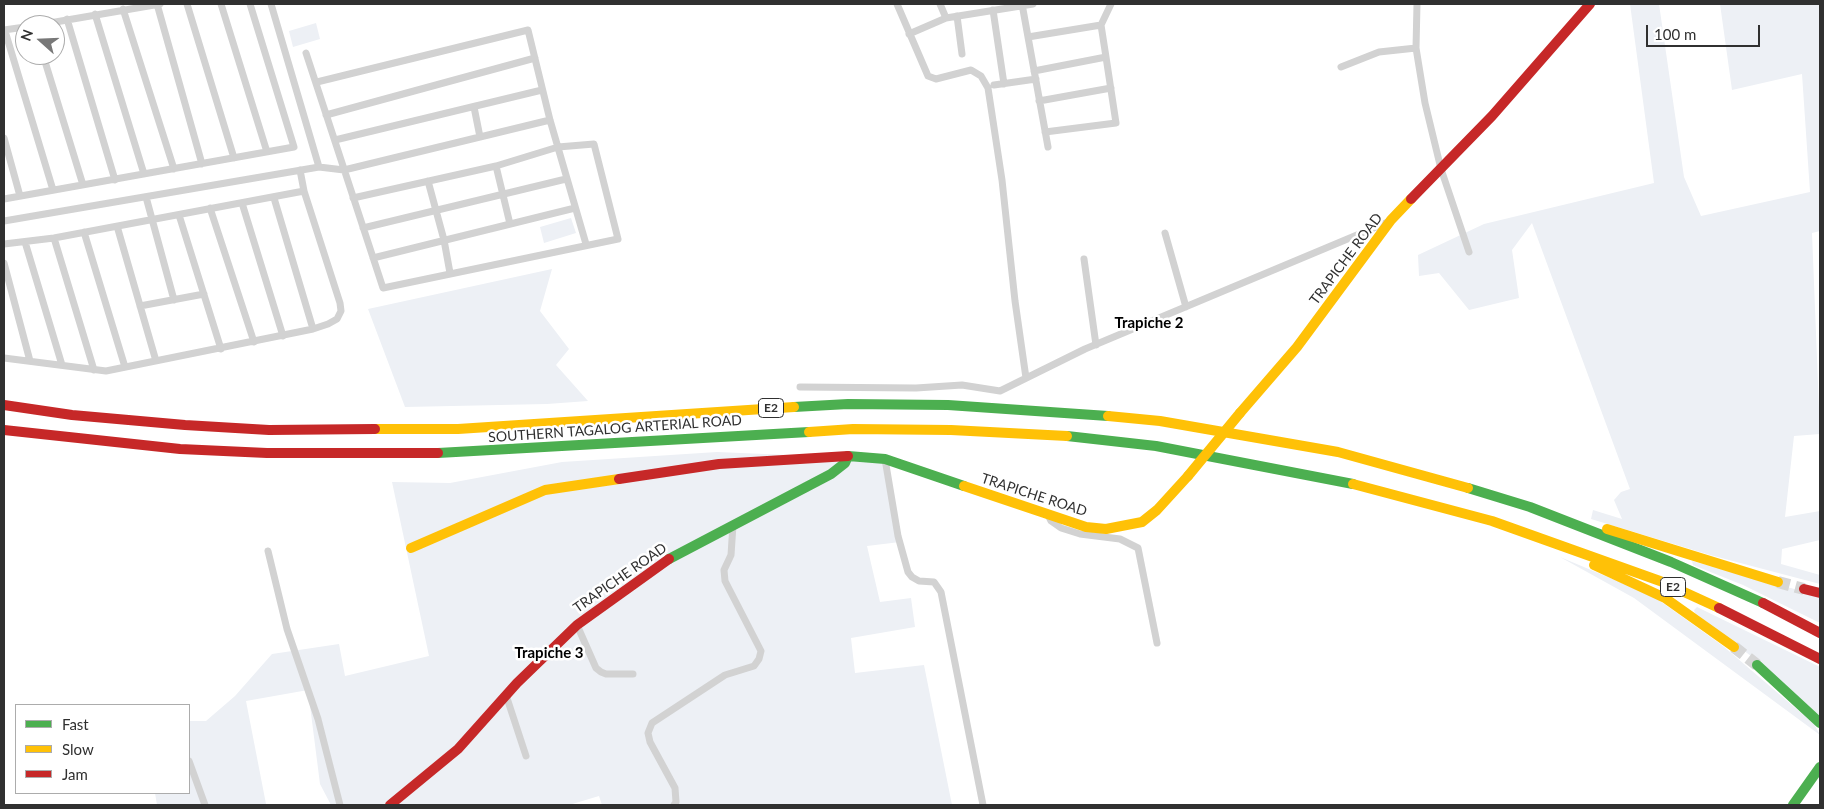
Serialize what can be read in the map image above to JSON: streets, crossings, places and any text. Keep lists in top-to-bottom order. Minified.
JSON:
{"streets":{"main road":["TRAPICHE ROAD","E2","SOUTHERN TAGALOG ARTERIAL ROAD"]},"districts":["Trapiche 2","Trapiche 3"],"legend":["Fast","Slow","Jam"],"scale_bar":"100 m","north":"left"}
